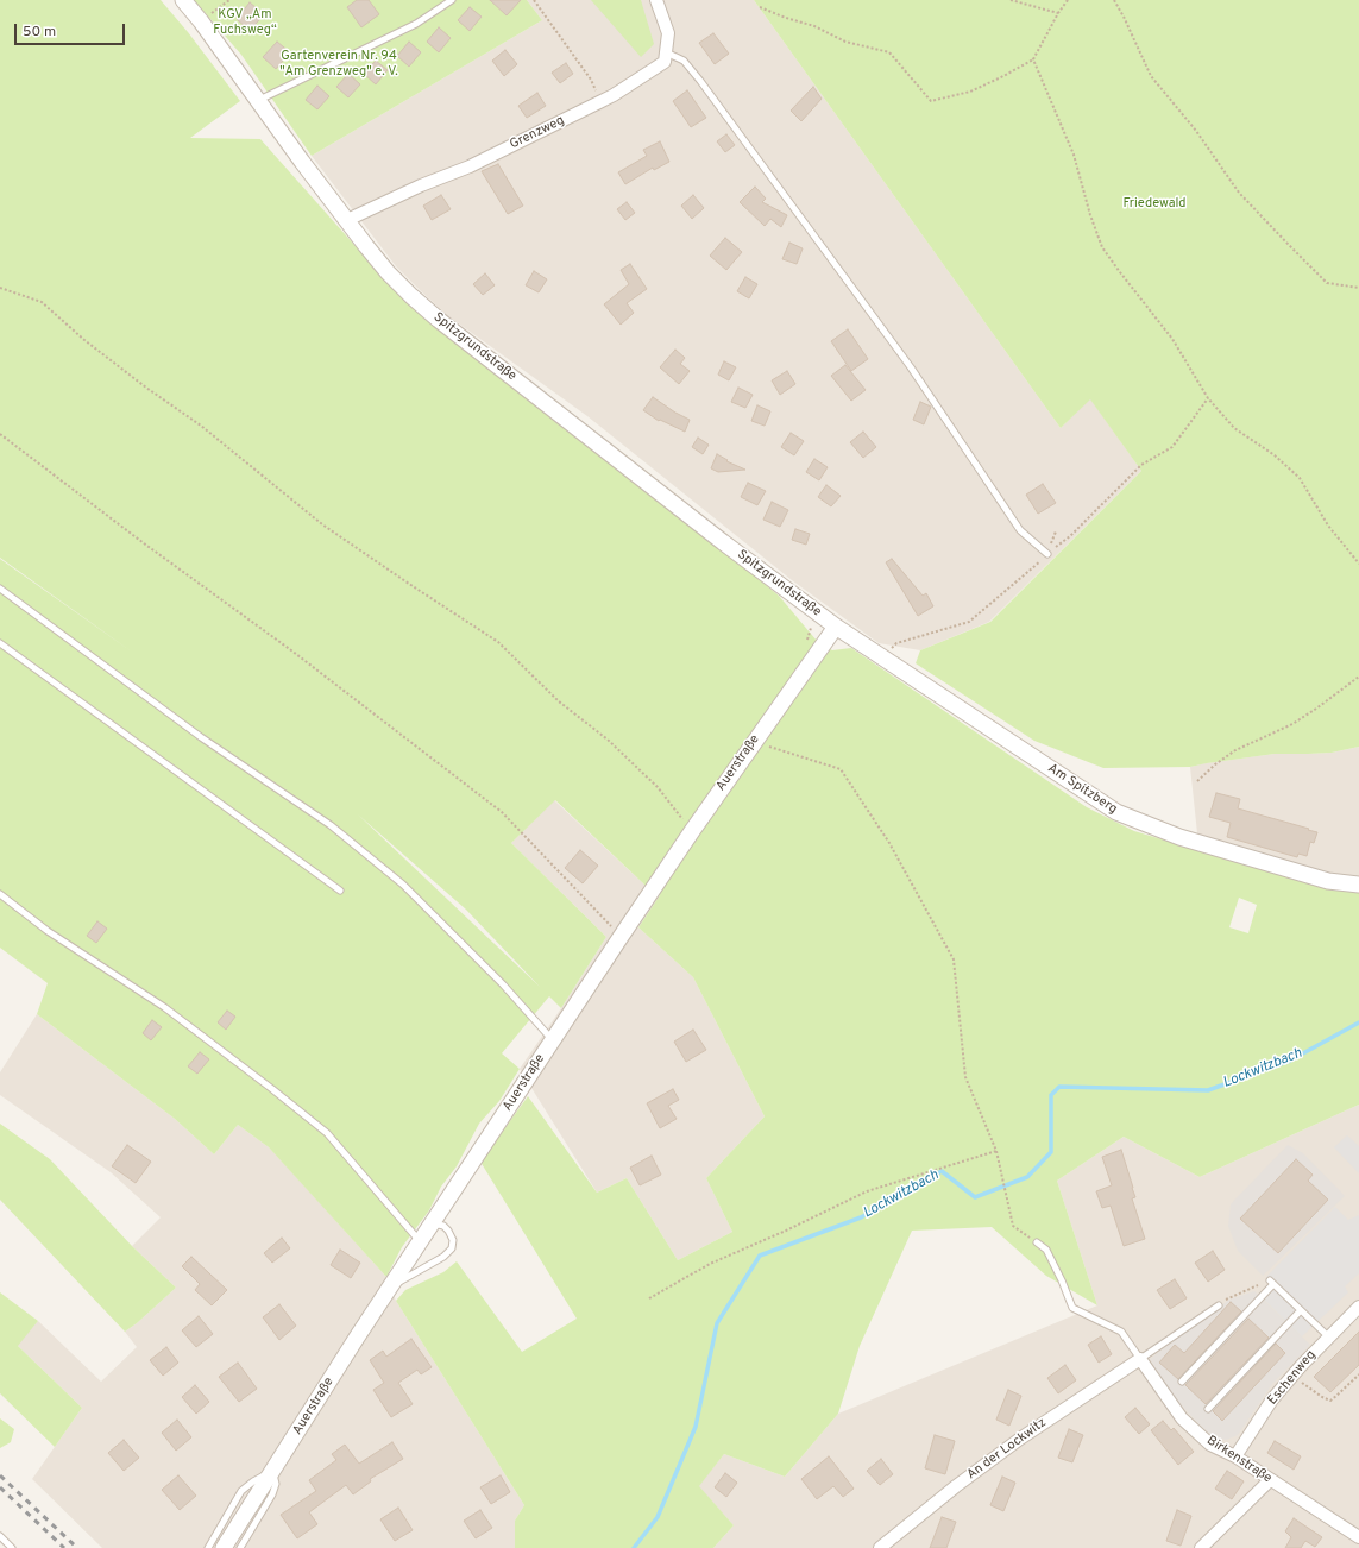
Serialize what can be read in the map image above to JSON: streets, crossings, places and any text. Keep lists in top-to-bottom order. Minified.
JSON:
{"streets":{"street":["Grenzweg","Spitzgrundstraße","Auerstraße","Am Spitzberg","Eschenweg","An der Lockwitz","Birkenstraße"]},"crossings":[["Grenzweg","Spitzgrundstraße"],["Spitzgrundstraße","Auerstraße"],["Spitzgrundstraße","Am Spitzberg"],["Auerstraße","Am Spitzberg"],["Eschenweg","Birkenstraße"],["An der Lockwitz","Birkenstraße"]],"water":["Lockwitzbach"],"parks":["KGV „Am Fuchsweg“","Gartenverein Nr. 94 \"Am Grenzweg\" e. V.","Friedewald"],"scale_bar":"50 m"}
